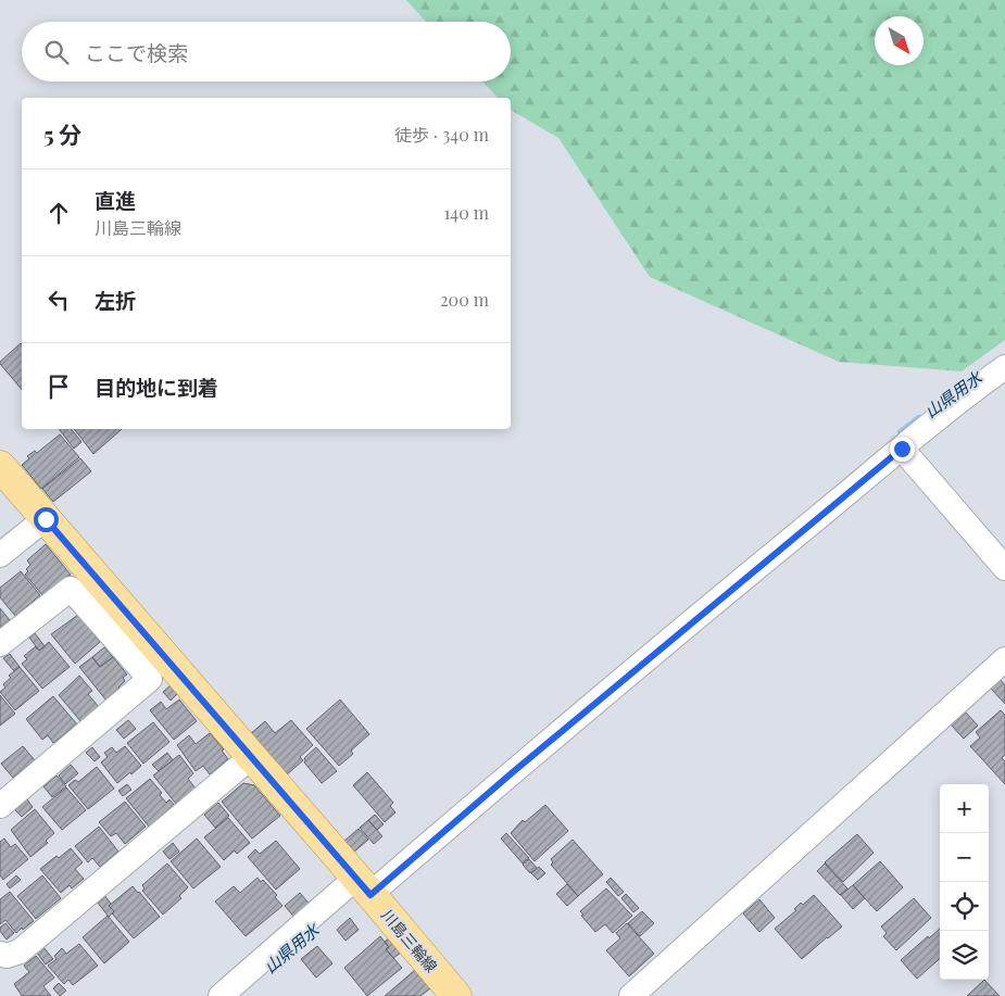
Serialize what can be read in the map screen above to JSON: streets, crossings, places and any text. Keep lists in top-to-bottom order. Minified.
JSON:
{"streets":{"main road":["川島三輪線"]},"water":["山県用水"],"north":"bottom right","page":{"search":"ここで検索","heading":["5 分","徒歩 · 340 m"],"list":[["直進","川島三輪線","140 m"],["左折","200 m"],"目的地に到着"],"map_buttons":["+","−"]}}
